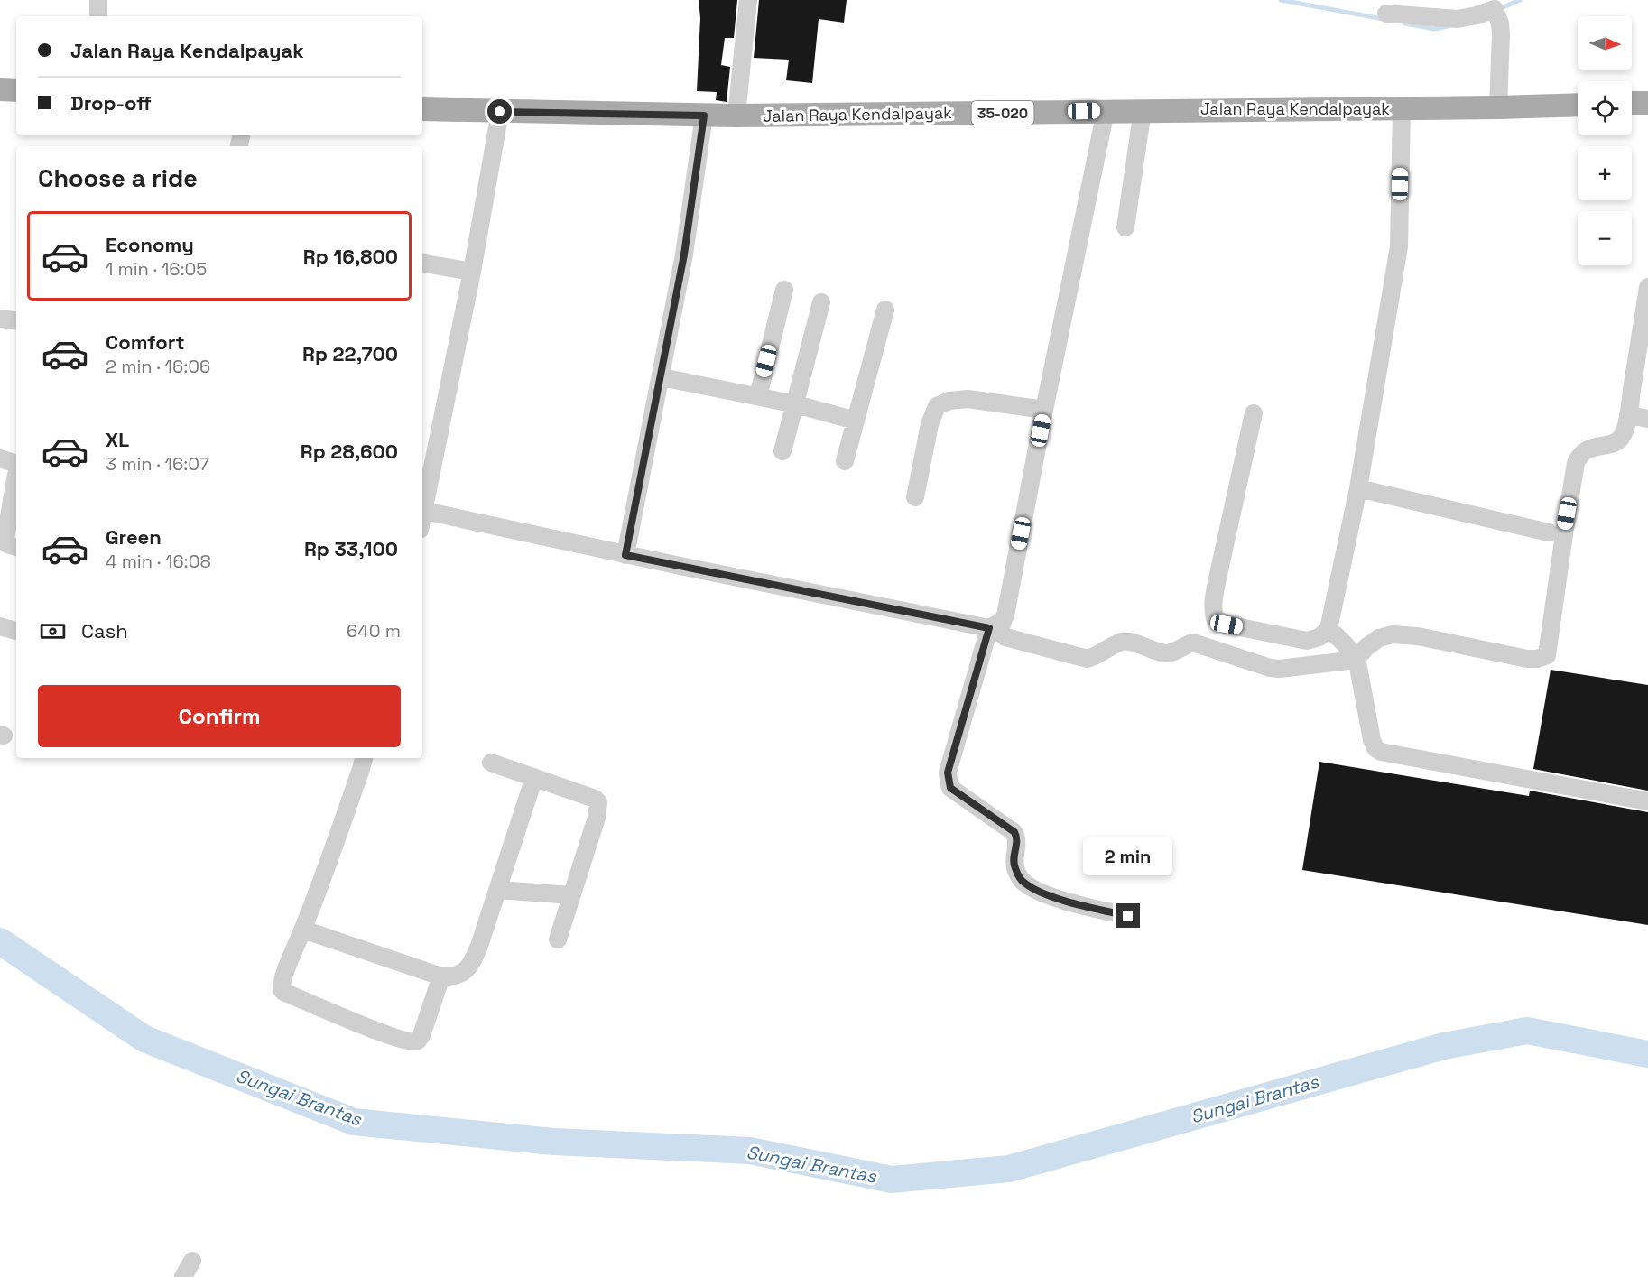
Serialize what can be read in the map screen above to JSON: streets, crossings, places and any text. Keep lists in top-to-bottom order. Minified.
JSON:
{"streets":{"main road":["Jalan Raya Kendalpayak","35-020"]},"water":["Sungai Brantas"],"north":"right","page":{"map_buttons":["+","−"],"banner":["Jalan Raya Kendalpayak","Drop-off"],"heading":"Choose a ride","list":[{"name":"Economy","note":"1 min · 16:05","value":"Rp 16,800"},{"name":"Comfort","note":"2 min · 16:06","value":"Rp 22,700"},{"name":"XL","note":"3 min · 16:07","value":"Rp 28,600"},{"name":"Green","note":"4 min · 16:08","value":"Rp 33,100"}],"pay":["Cash","640 m"],"buttons":"Confirm","bubble":"2 min"}}
